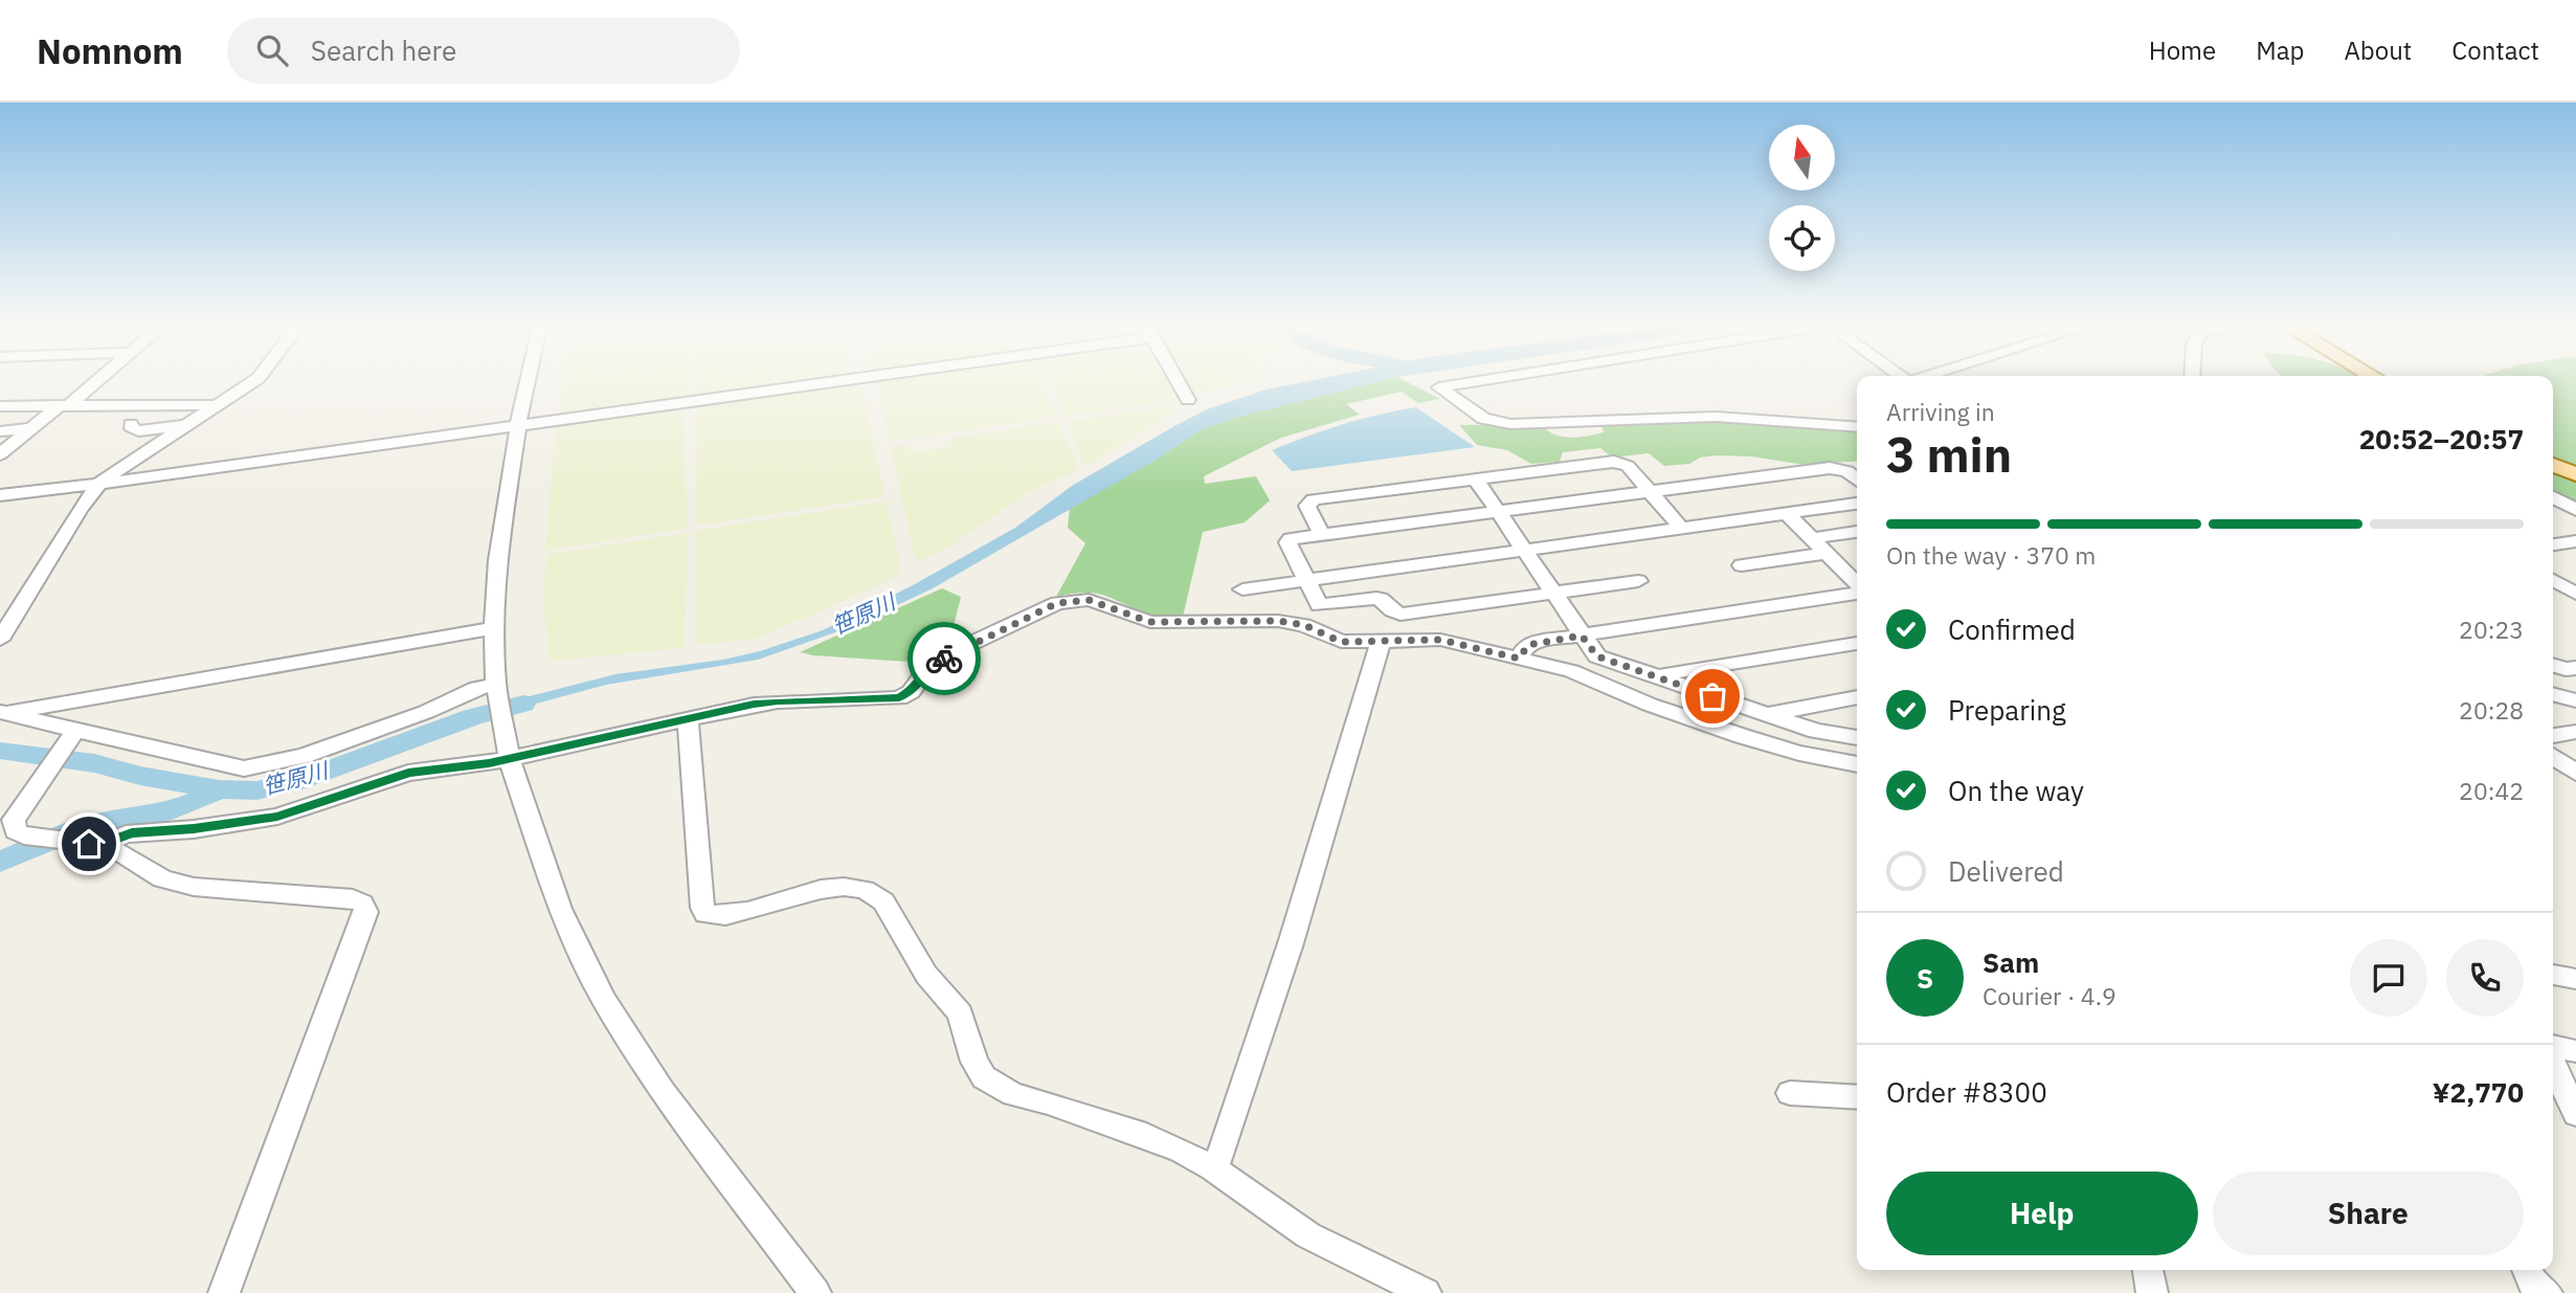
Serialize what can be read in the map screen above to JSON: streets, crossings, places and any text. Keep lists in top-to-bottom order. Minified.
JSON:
{"water":["笹原川"],"north":"top","page":{"header":"Nomnom","search":"Search here","nav":["Home","Map","About","Contact"],"heading":["3 min","Arriving in","20:52–20:57"],"panel":["Sam","Courier · 4.9","Order #8300","¥2,770"],"bar":"On the way · 370 m","list":[["Confirmed","20:23"],["Preparing","20:28"],["On the way","20:42"],"Delivered"],"round":"S","buttons":["Help","Share"]}}
